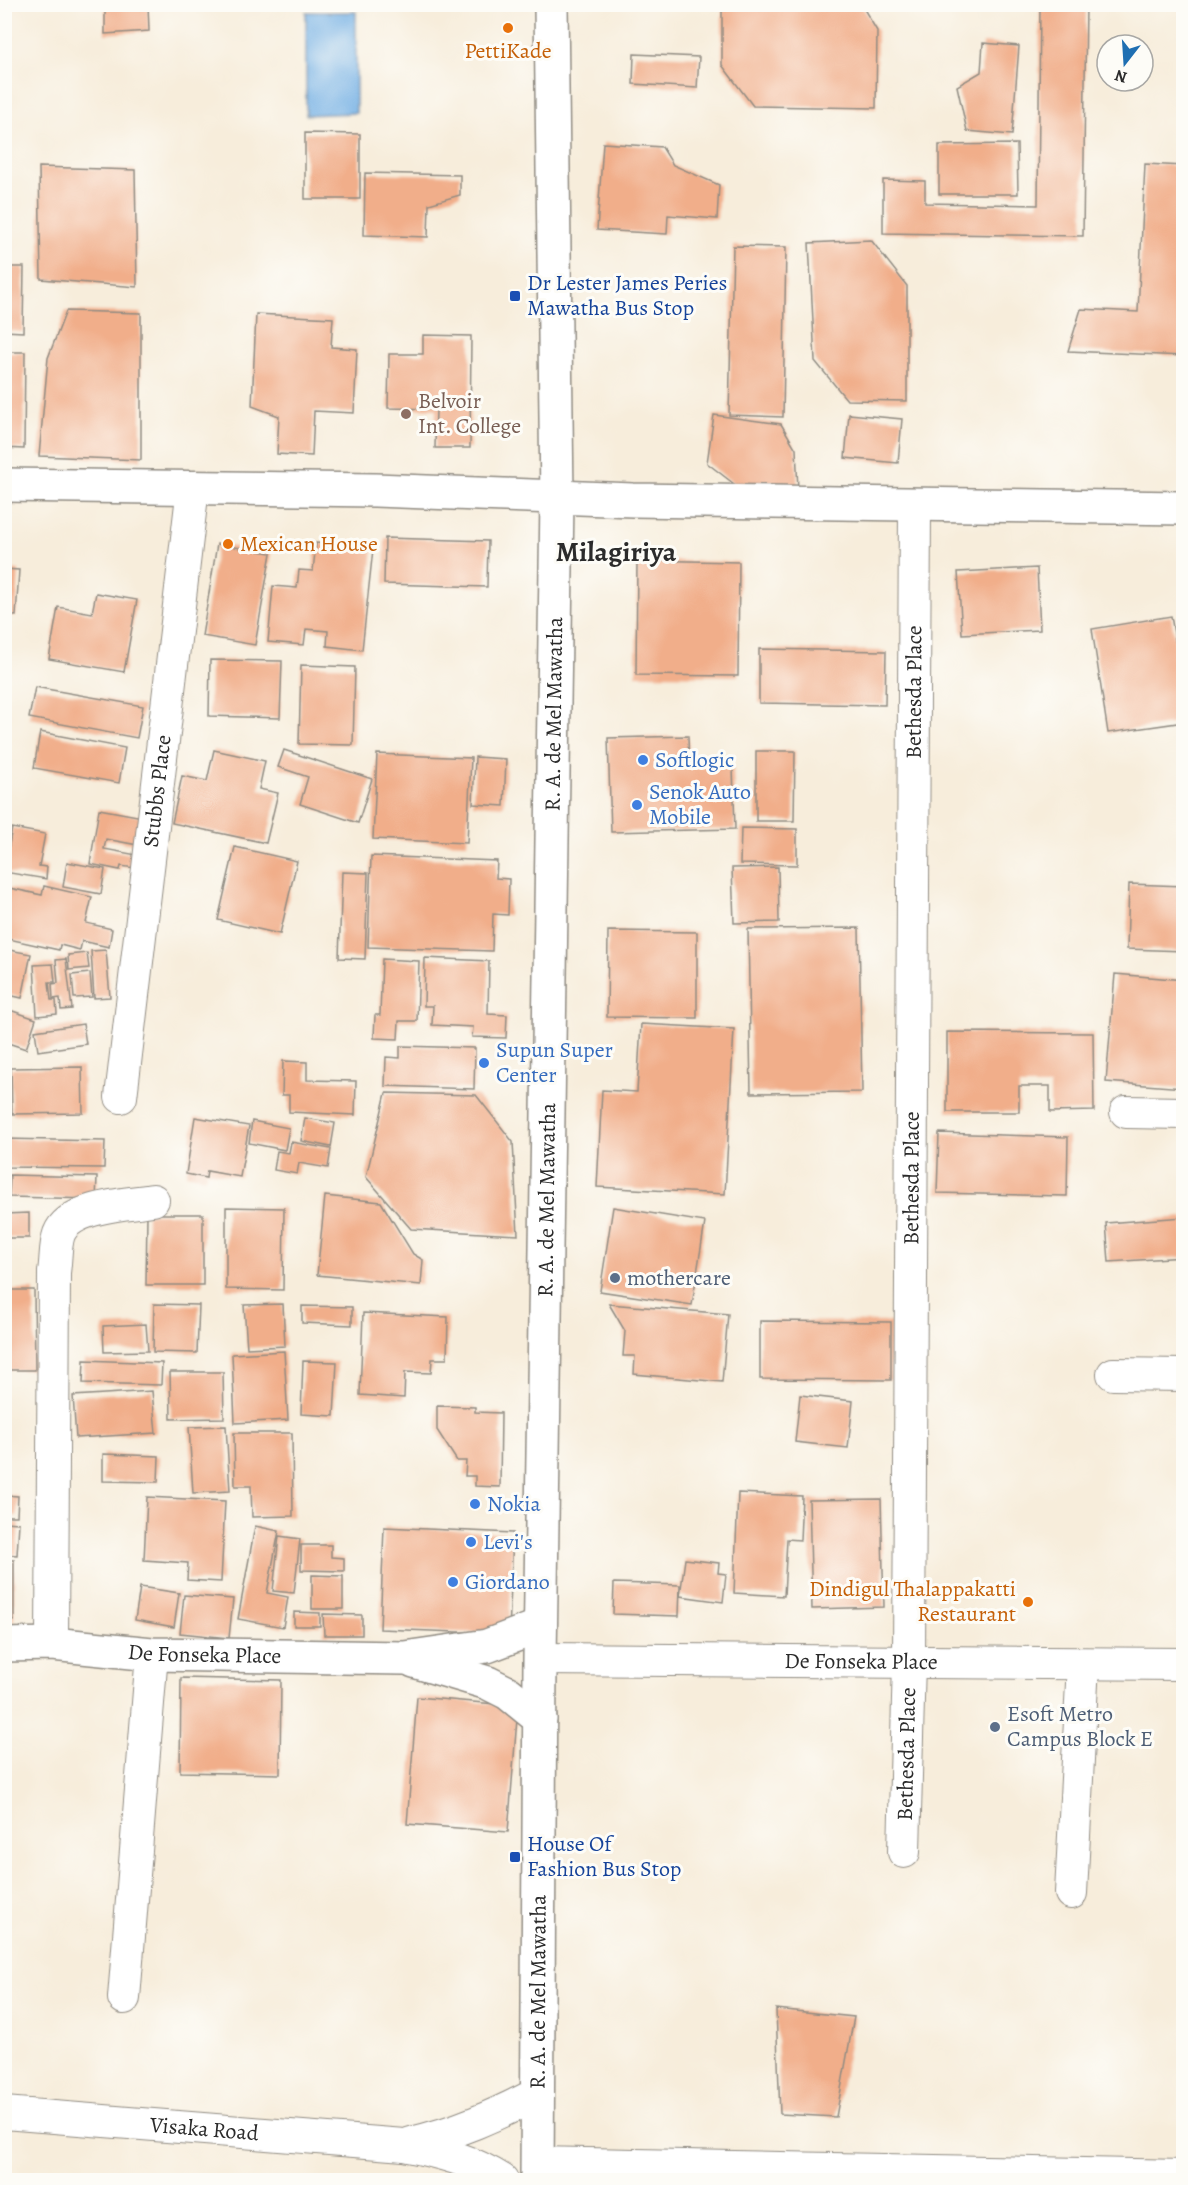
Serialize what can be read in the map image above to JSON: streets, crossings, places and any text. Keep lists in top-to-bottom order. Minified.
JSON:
{"streets":{"main road":["R. A. de Mel Mawatha","De Fonseka Place"],"street":["Bethesda Place","Stubbs Place","Visaka Road"]},"crossings":[["Bethesda Place","De Fonseka Place"],["R. A. de Mel Mawatha","De Fonseka Place"],["R. A. de Mel Mawatha","Visaka Road"]],"districts":["Milagiriya"],"places":{"other":["PettiKade","Belvoir Int. College","Mexican House","Softlogic","Senok Auto Mobile","Supun Super Center","mothercare","Nokia","Levi's","Giordano","Dindigul Thalappakatti Restaurant","Esoft Metro Campus Block E"],"transit":["Dr Lester James Peries Mawatha Bus Stop","House Of Fashion Bus Stop"]},"north":"bottom"}
